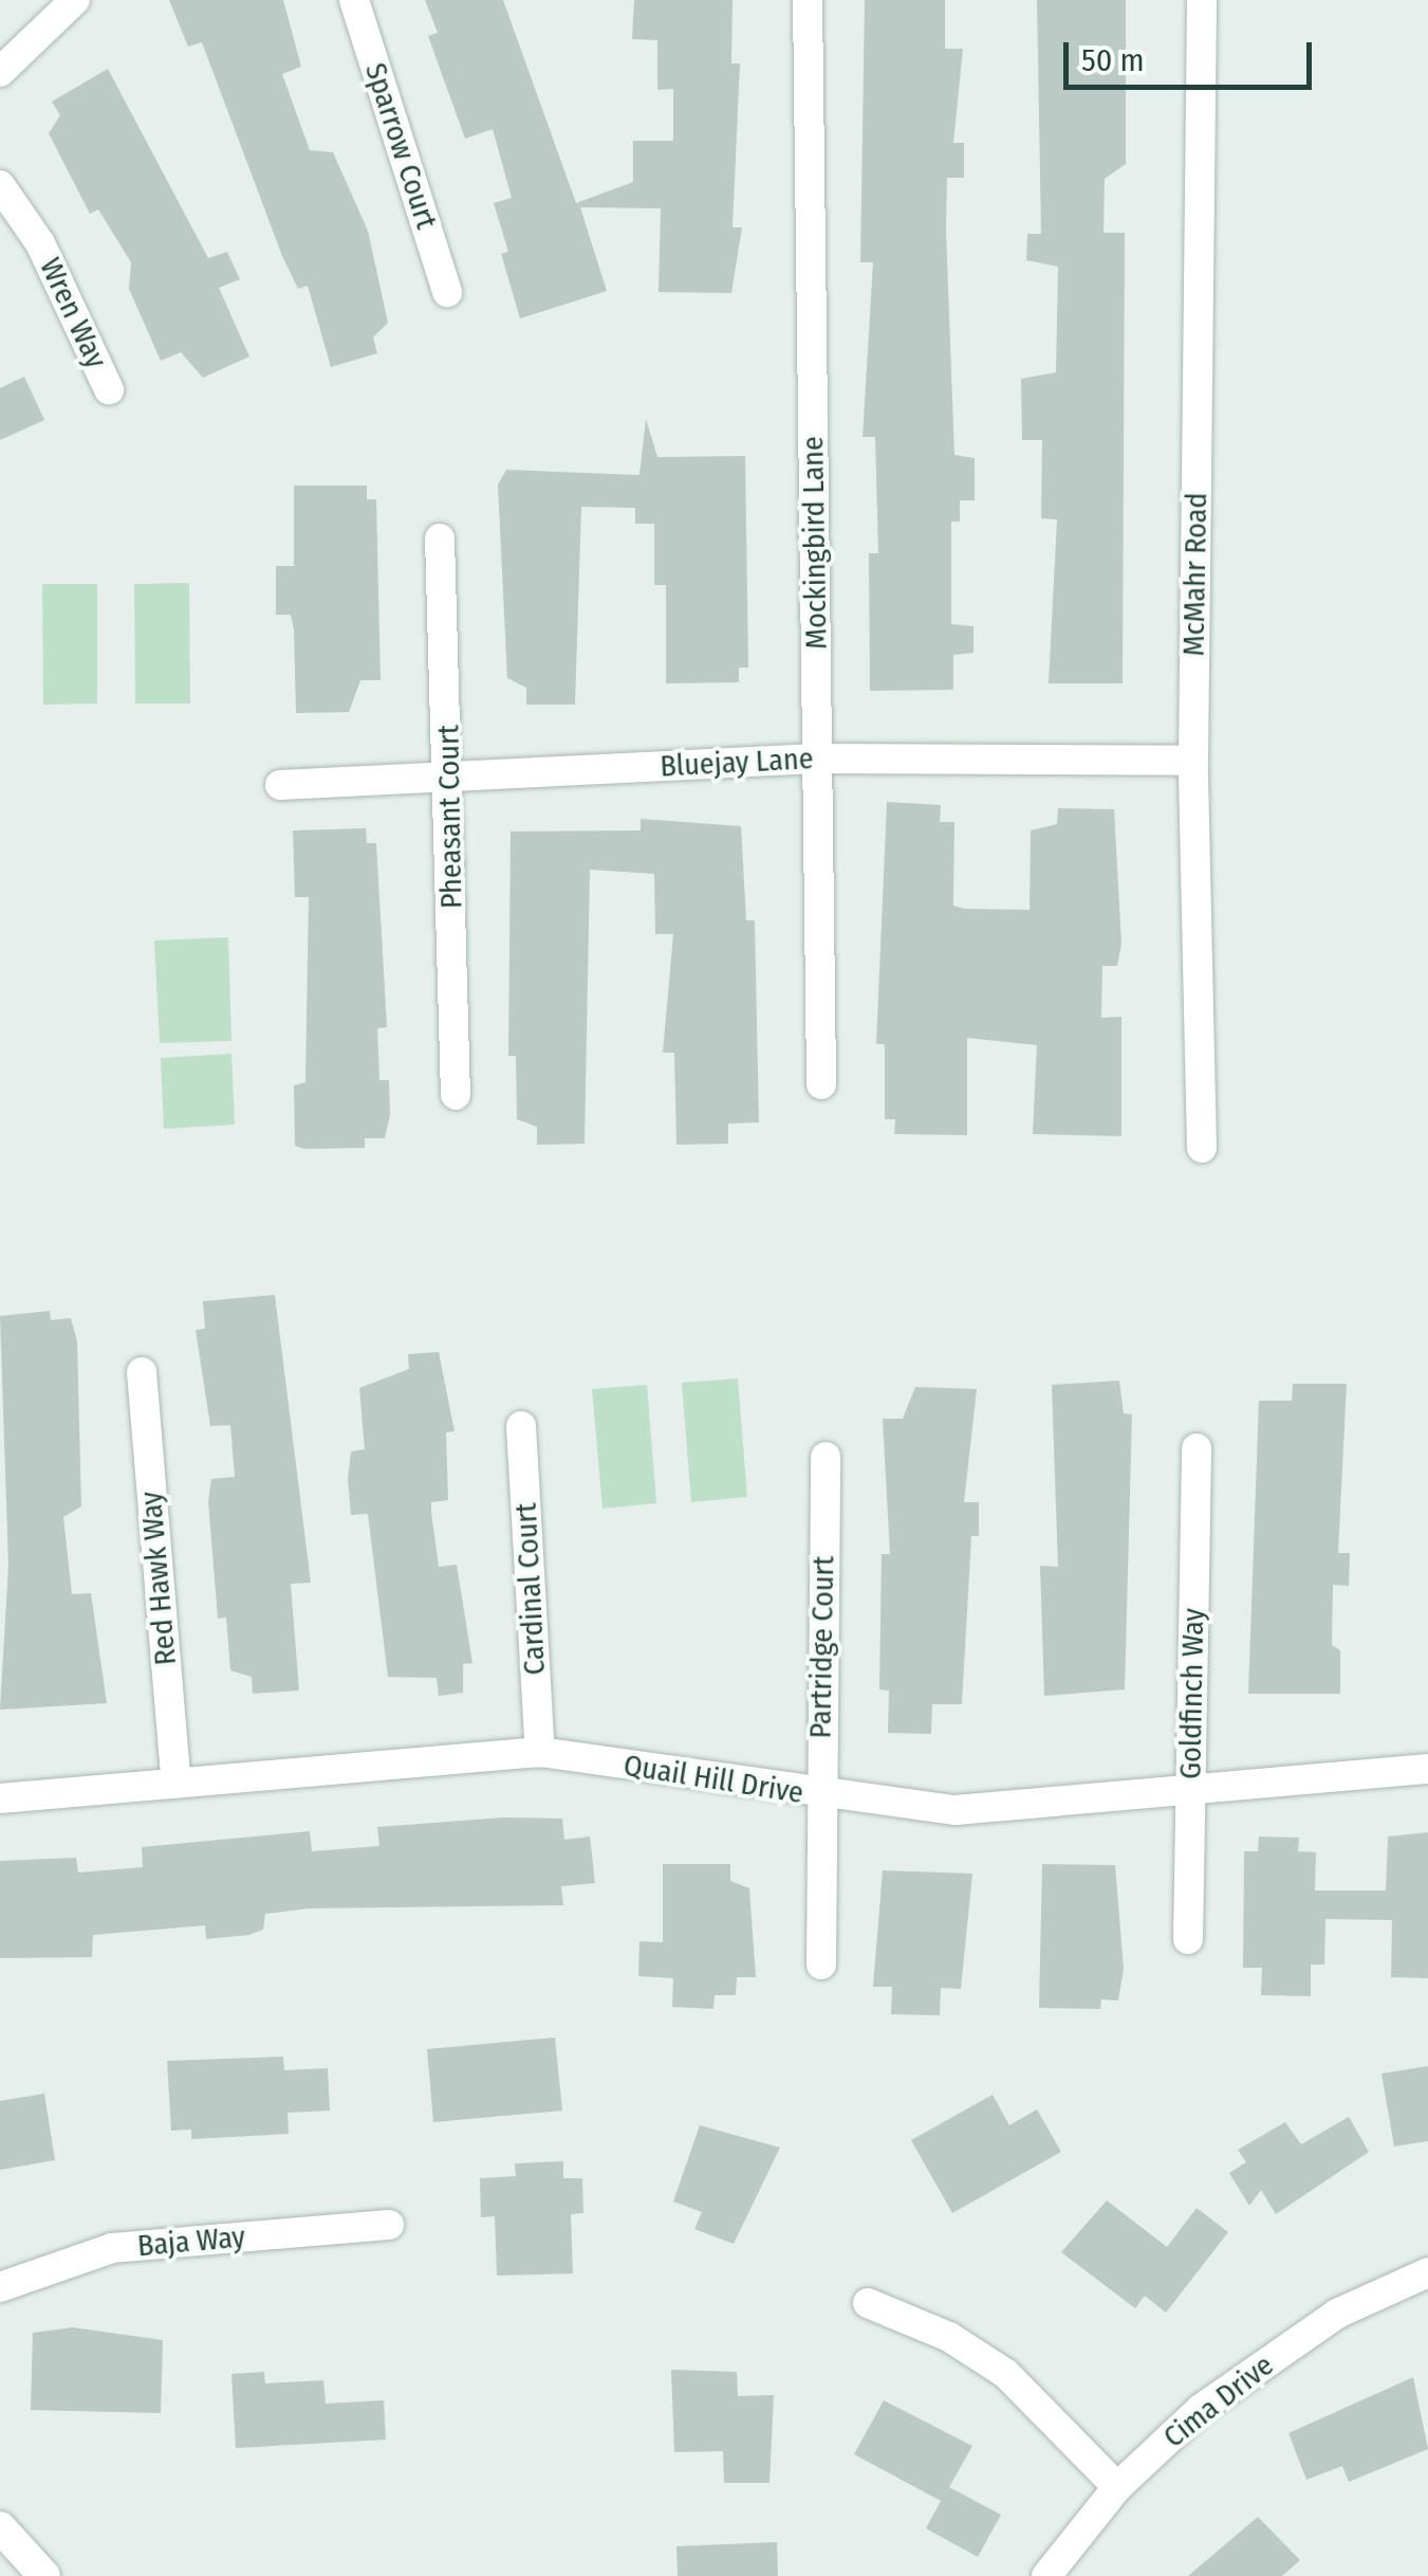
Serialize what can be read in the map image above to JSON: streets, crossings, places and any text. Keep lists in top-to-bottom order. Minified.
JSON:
{"streets":{"street":["Sparrow Court","Wren Way","Mockingbird Lane","McMahr Road","Bluejay Lane","Pheasant Court","Red Hawk Way","Cardinal Court","Partridge Court","Goldfinch Way","Quail Hill Drive","Baja Way","Cima Drive"]},"crossings":[["Mockingbird Lane","Bluejay Lane"],["McMahr Road","Bluejay Lane"],["Bluejay Lane","Pheasant Court"],["Red Hawk Way","Quail Hill Drive"],["Cardinal Court","Quail Hill Drive"],["Partridge Court","Quail Hill Drive"],["Goldfinch Way","Quail Hill Drive"]],"scale_bar":"50 m"}
